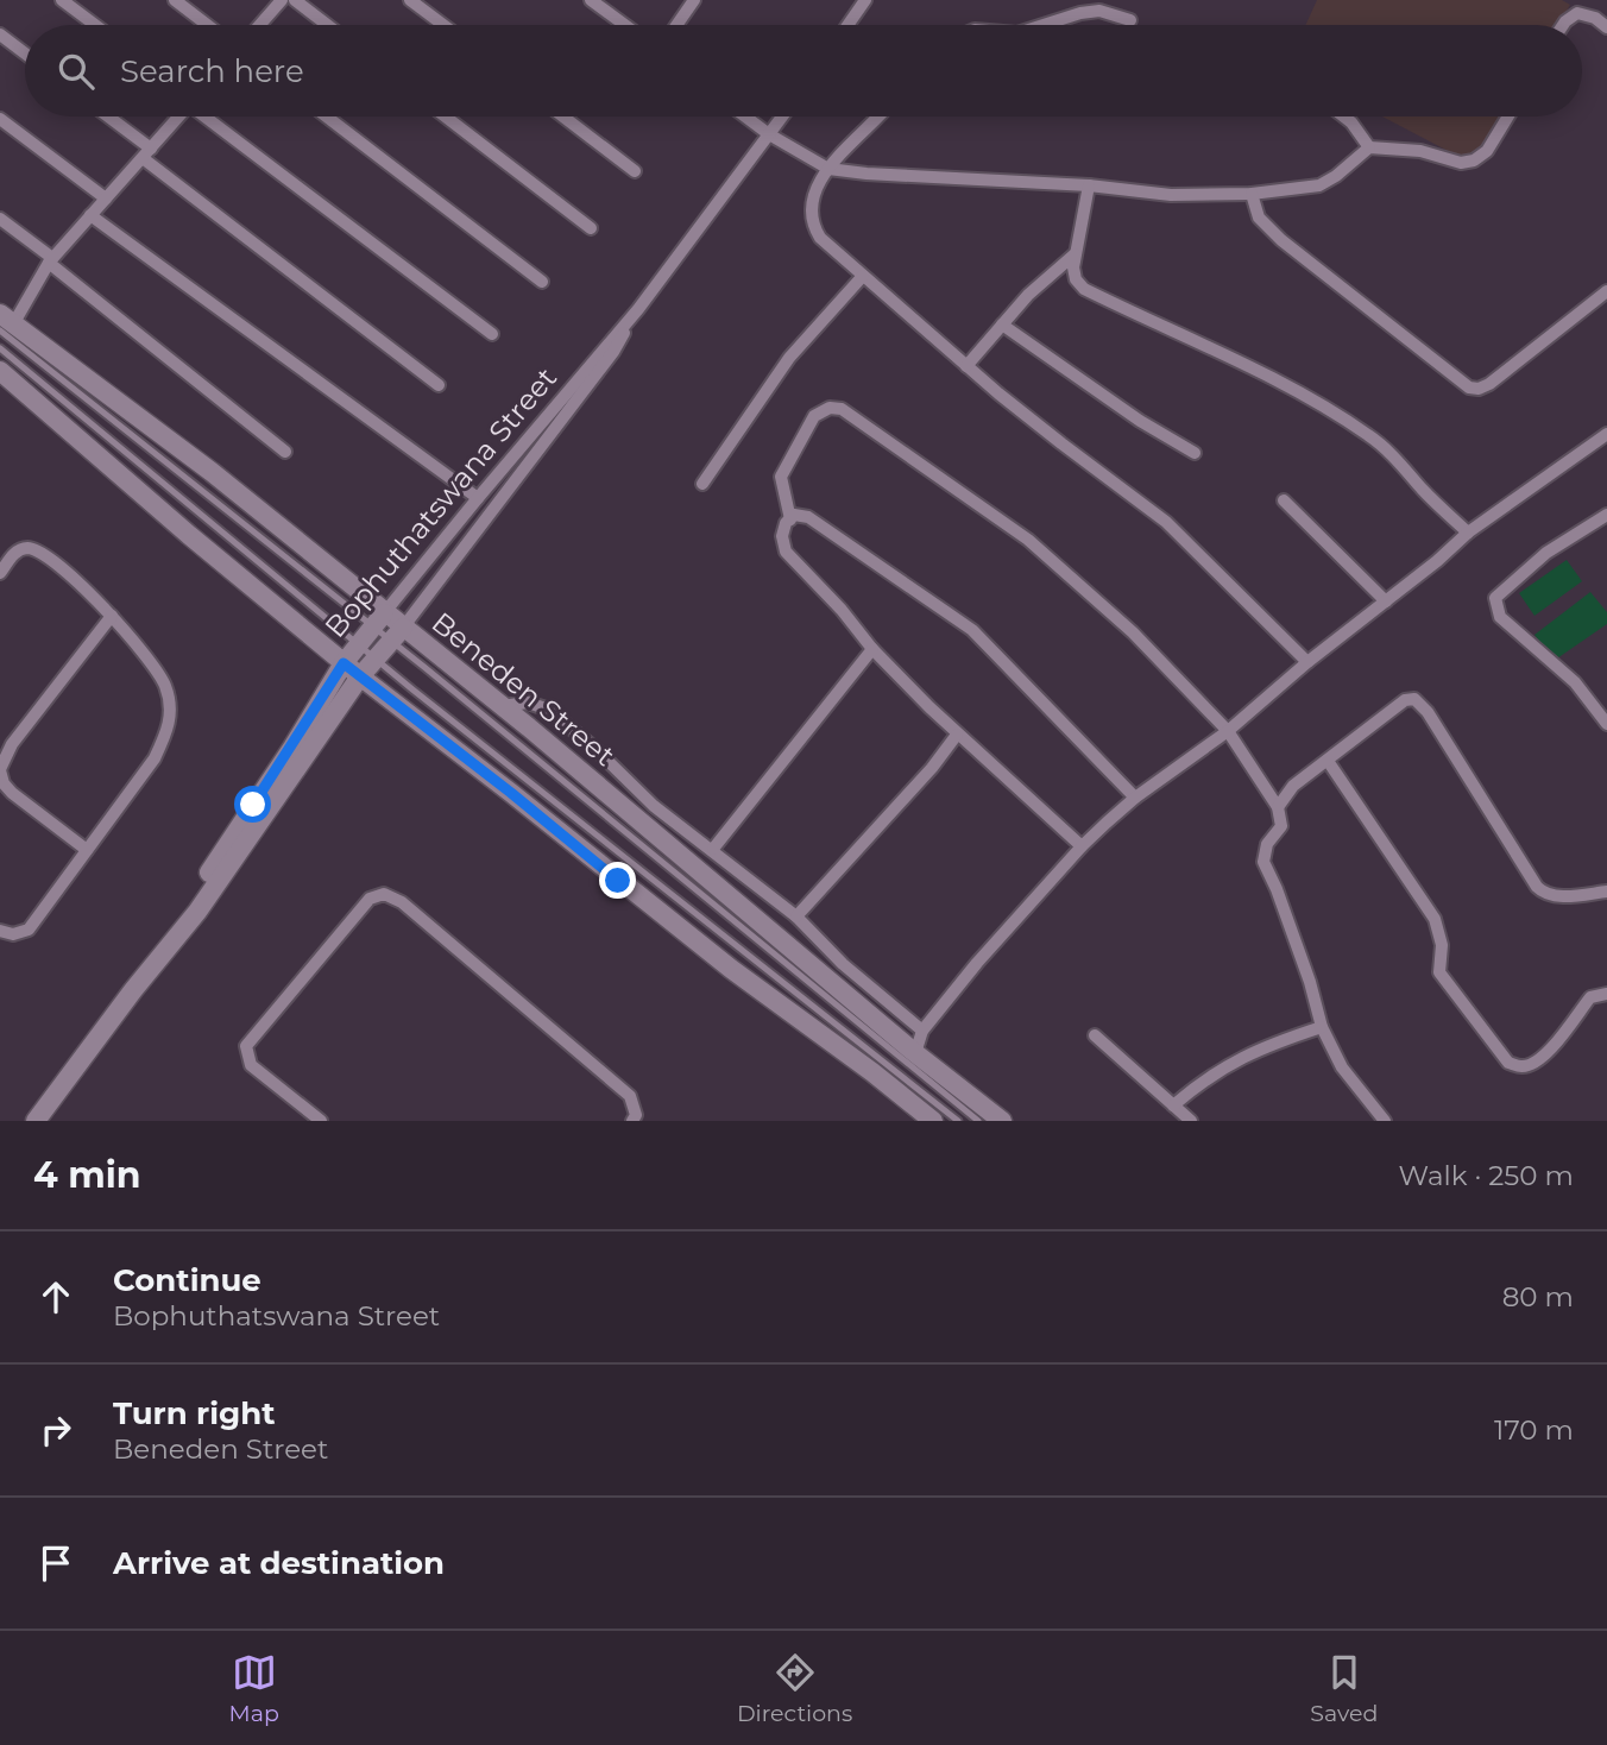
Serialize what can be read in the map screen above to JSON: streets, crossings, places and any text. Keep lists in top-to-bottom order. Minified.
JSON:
{"streets":{"main road":["Bophuthatswana Street","Beneden Street"]},"crossings":[["Bophuthatswana Street","Beneden Street"]],"page":{"search":"Search here","heading":["4 min","Walk · 250 m"],"list":[["Continue","Bophuthatswana Street","80 m"],["Turn right","Beneden Street","170 m"],"Arrive at destination"],"nav":["Map","Directions","Saved"]}}
